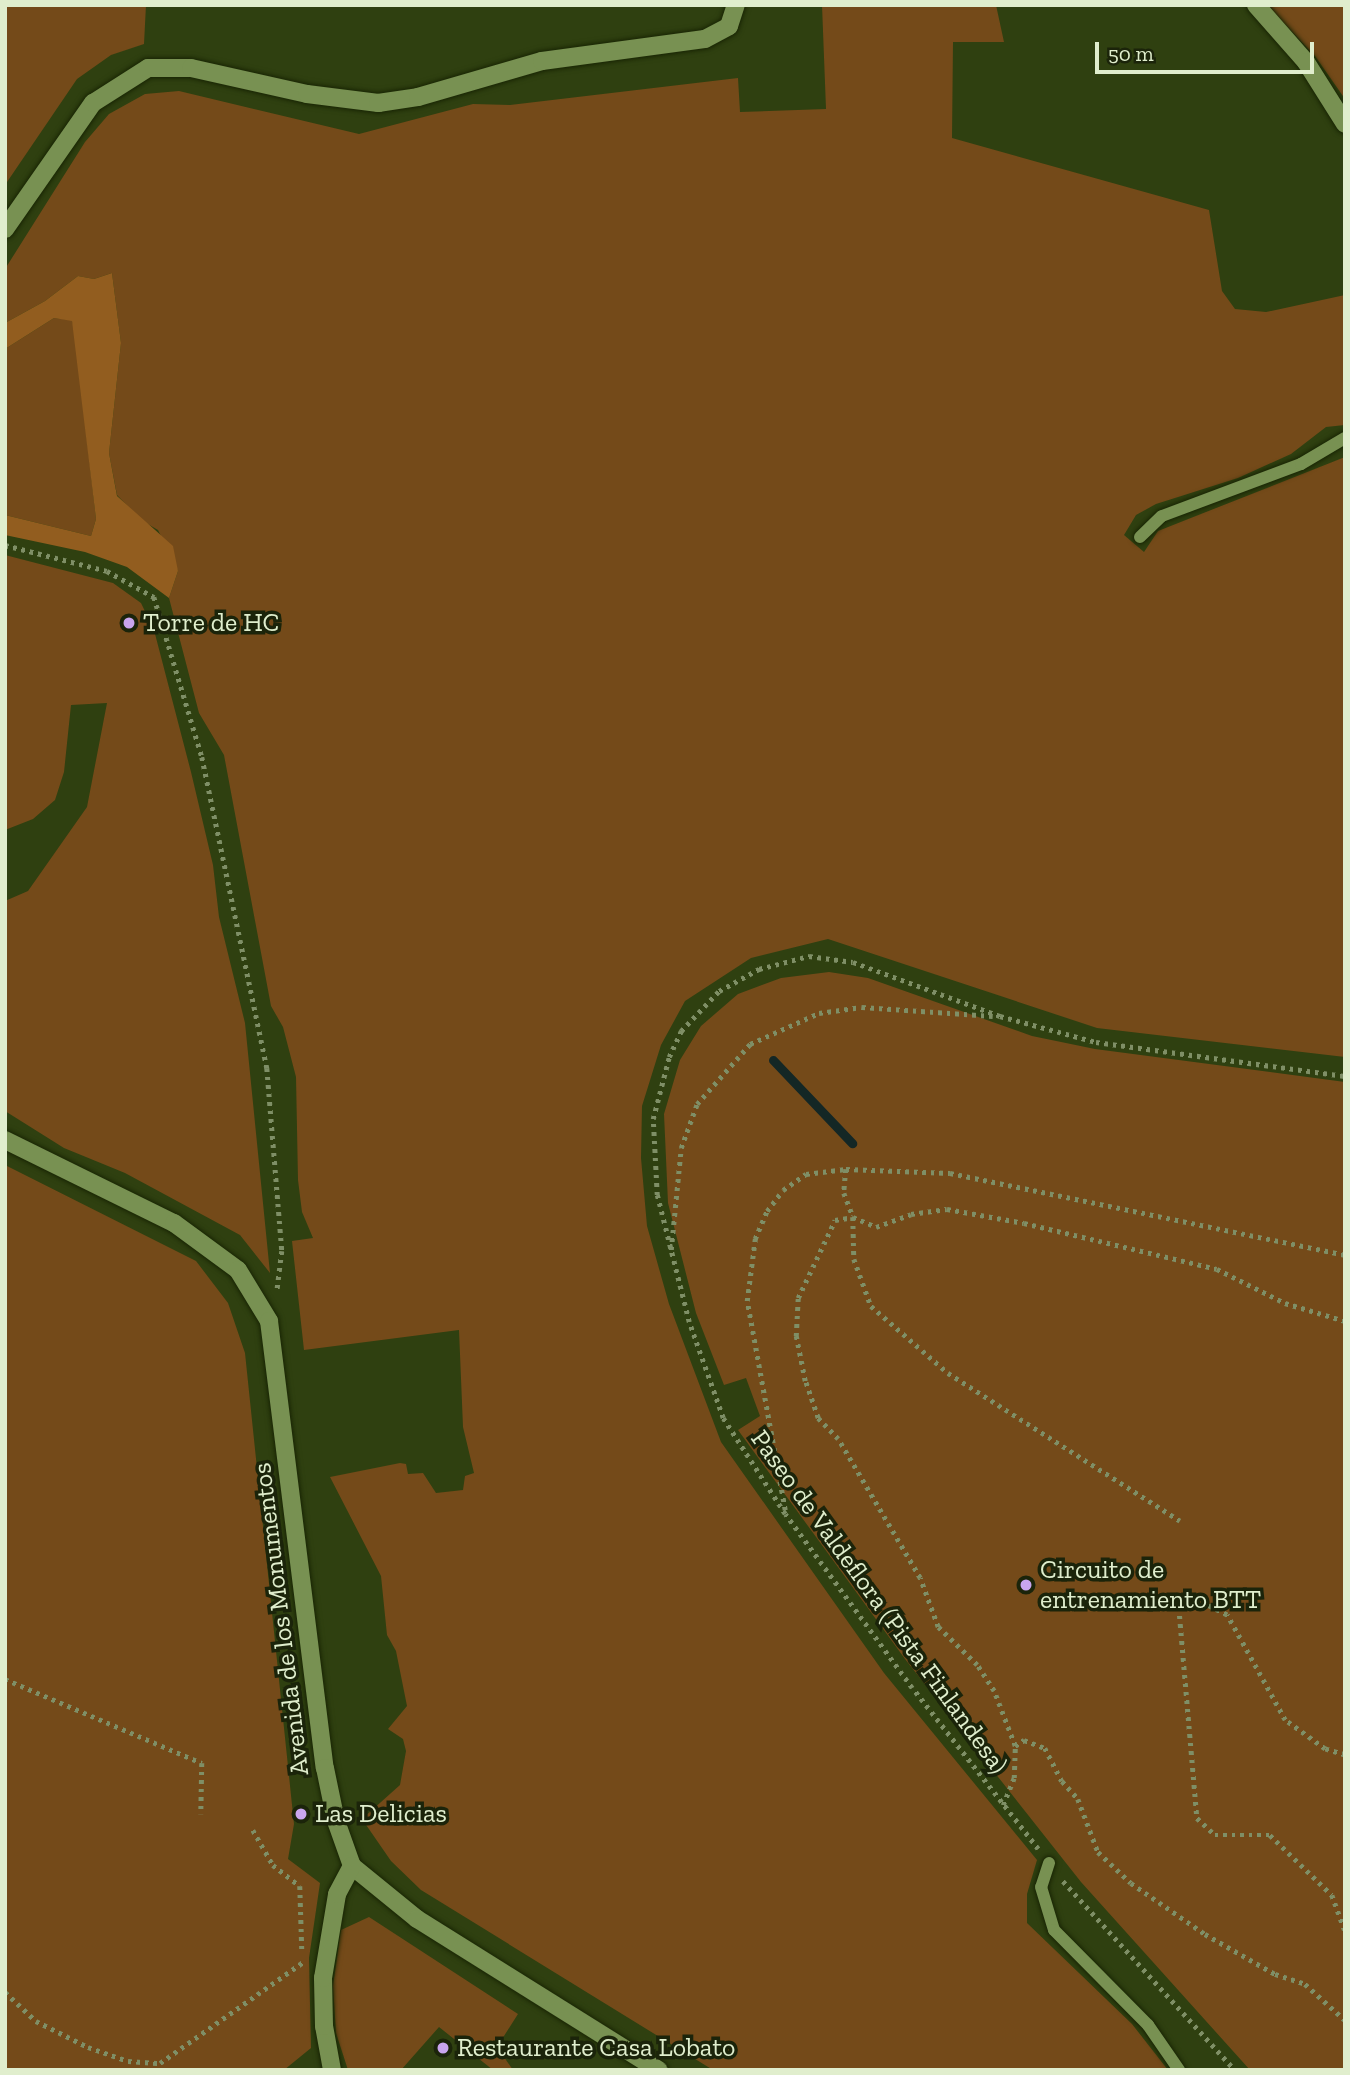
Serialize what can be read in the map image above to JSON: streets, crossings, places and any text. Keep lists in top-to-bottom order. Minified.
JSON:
{"streets":{"street":["Avenida de los Monumentos"],"path":["Paseo de Valdeflora (Pista Finlandesa)"]},"places":["Torre de HC","Circuito de entrenamiento BTT","Las Delicias","Restaurante Casa Lobato"],"scale_bar":"50 m"}
